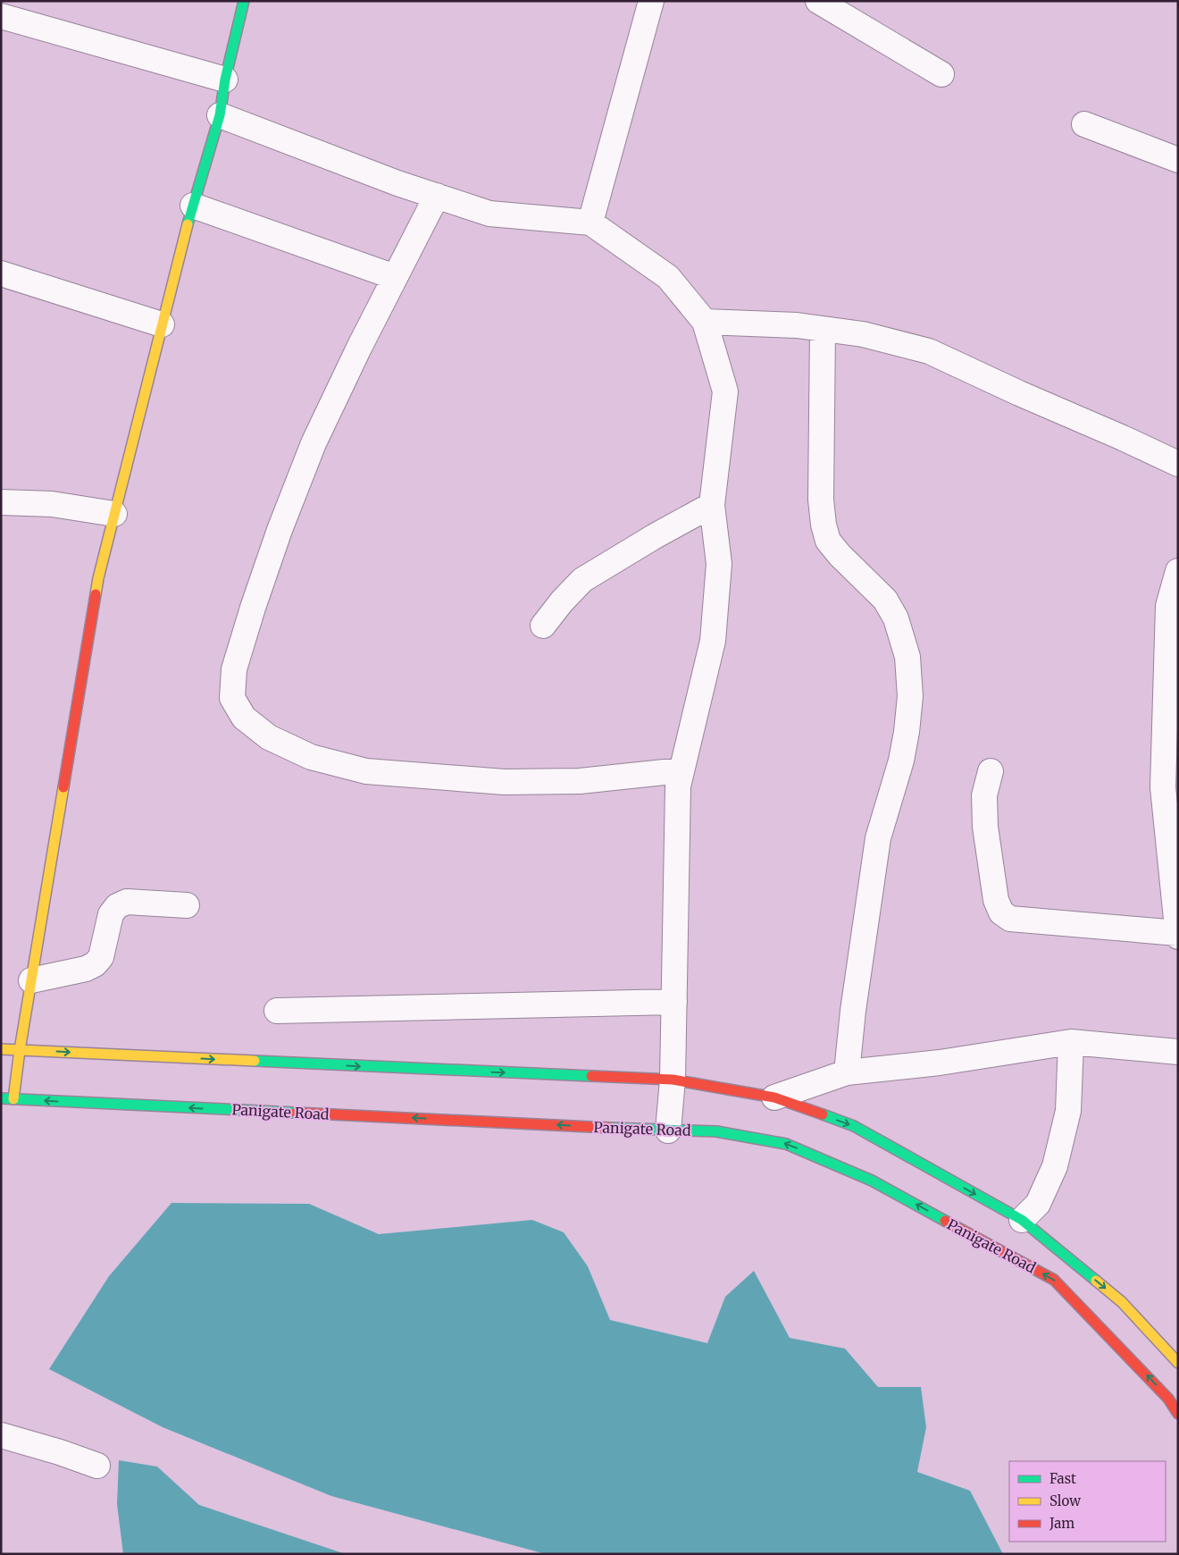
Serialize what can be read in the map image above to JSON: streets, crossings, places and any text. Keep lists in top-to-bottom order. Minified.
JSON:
{"streets":{"main road":["Panigate Road"]},"legend":["Fast","Slow","Jam"]}
